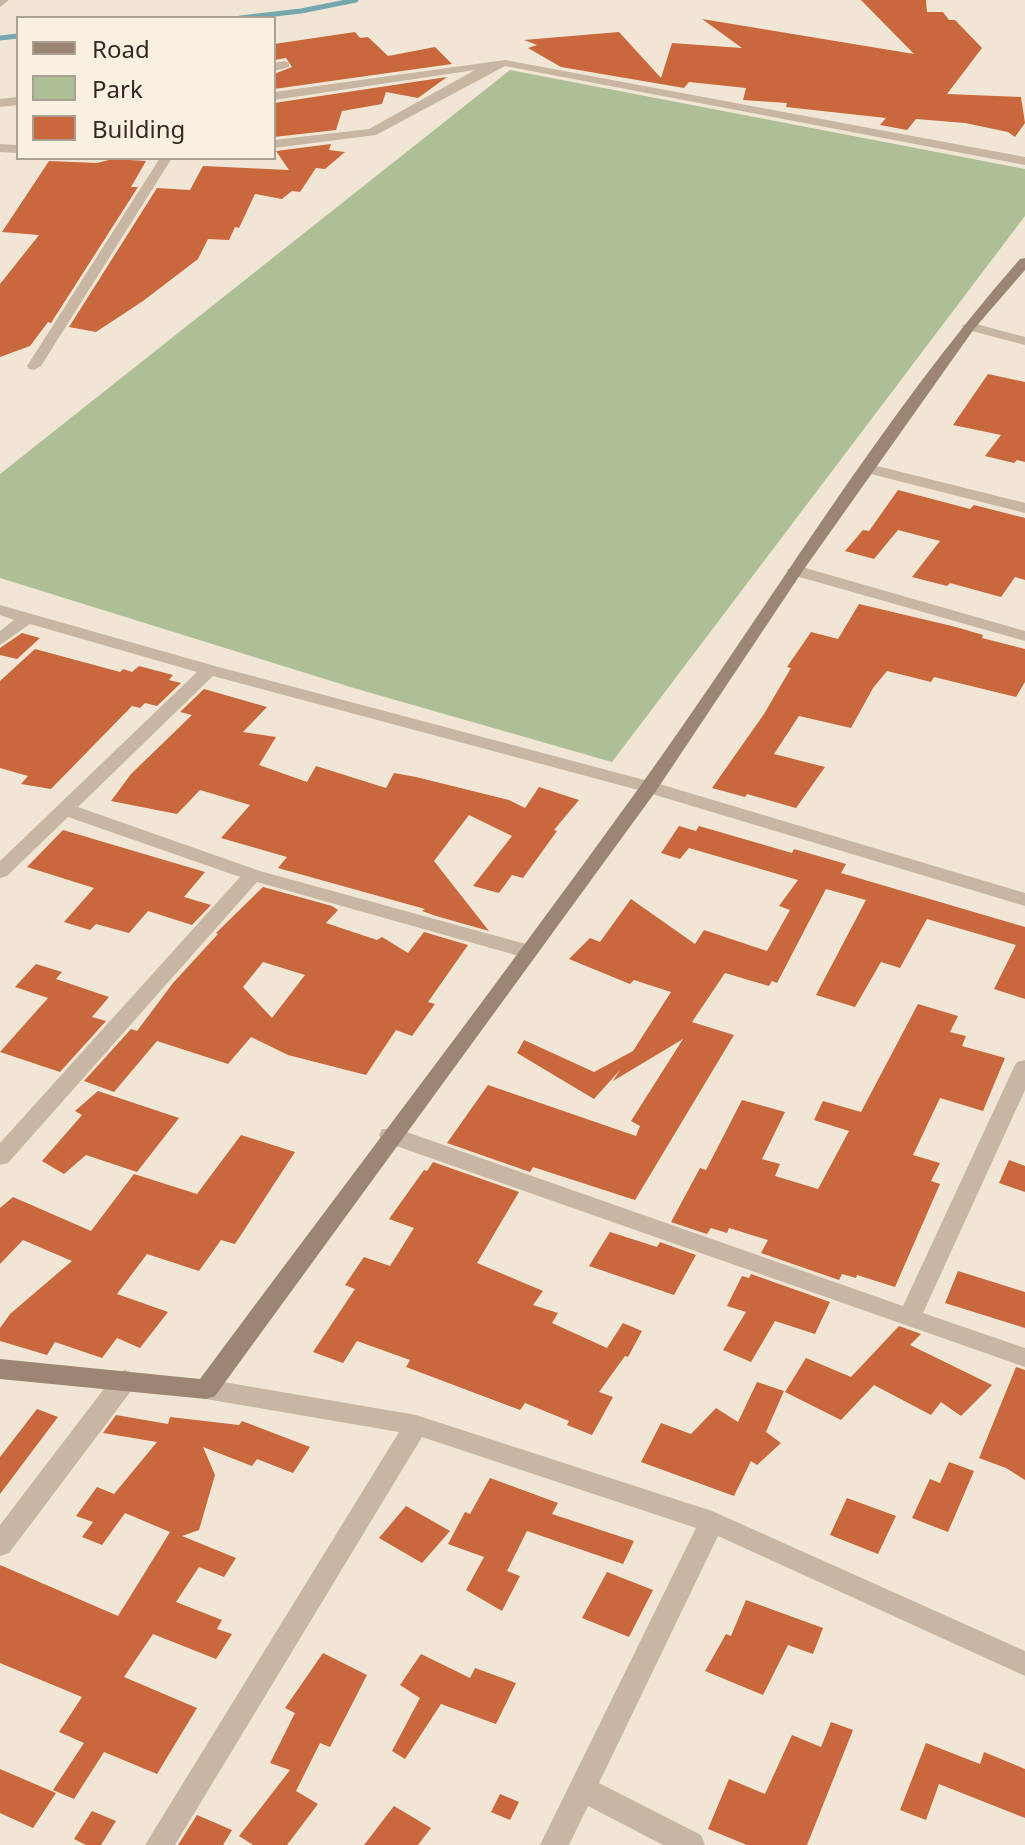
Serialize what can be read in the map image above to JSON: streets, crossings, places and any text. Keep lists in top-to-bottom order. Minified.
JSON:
{"legend":["Road","Park","Building"]}
